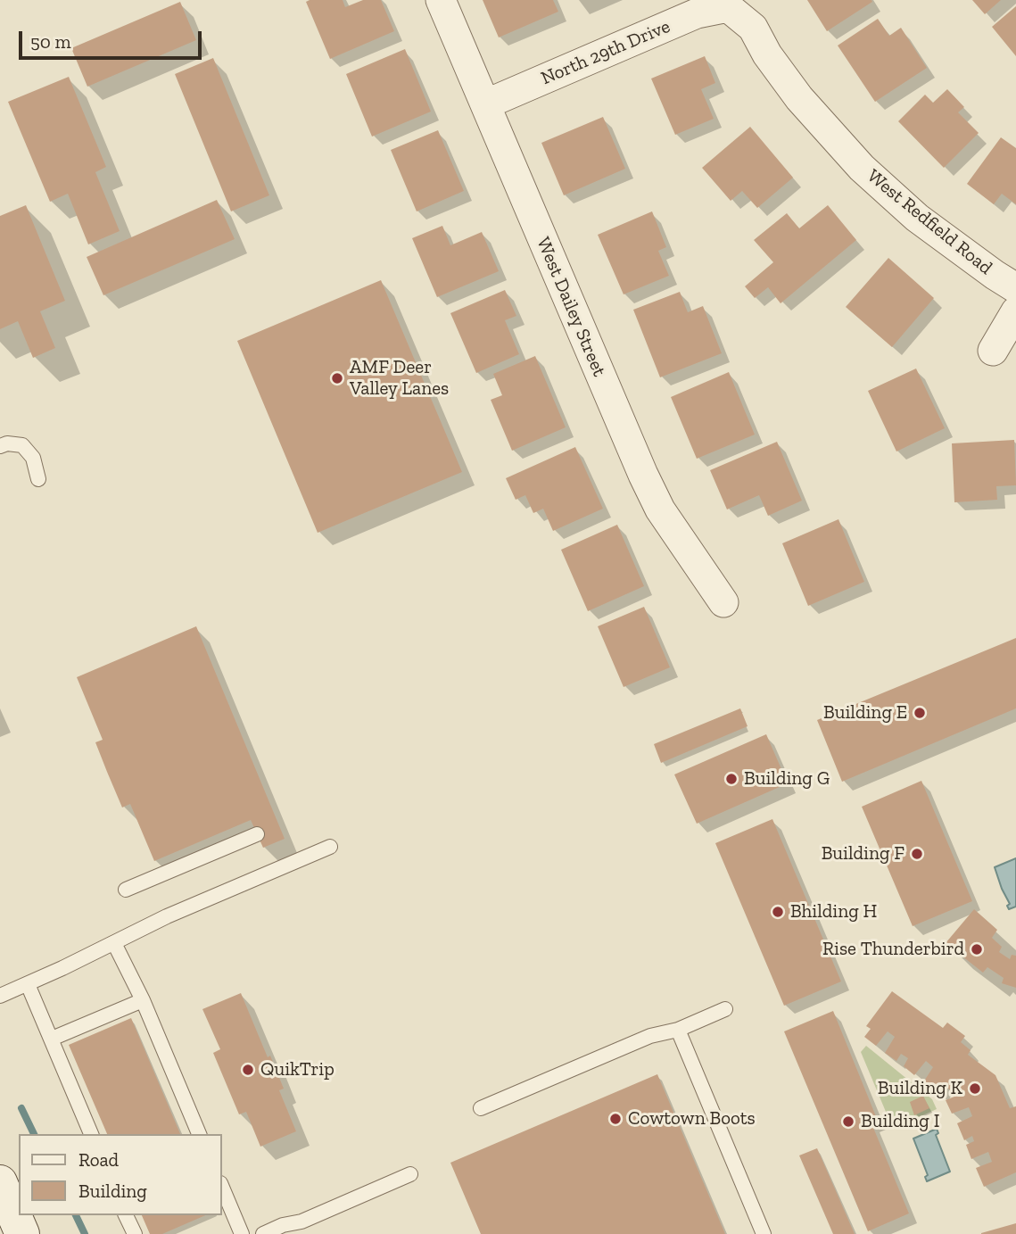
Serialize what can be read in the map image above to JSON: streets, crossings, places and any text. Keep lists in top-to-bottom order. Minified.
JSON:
{"streets":{"street":["North 29th Drive","West Redfield Road","West Dailey Street"]},"crossings":[["North 29th Drive","West Redfield Road"],["North 29th Drive","West Dailey Street"]],"places":["AMF Deer Valley Lanes","Building E","Building G","Building F","Bhilding H","Rise Thunderbird","QuikTrip","Building K","Cowtown Boots","Building I"],"legend":["Road","Building"],"scale_bar":"50 m"}
